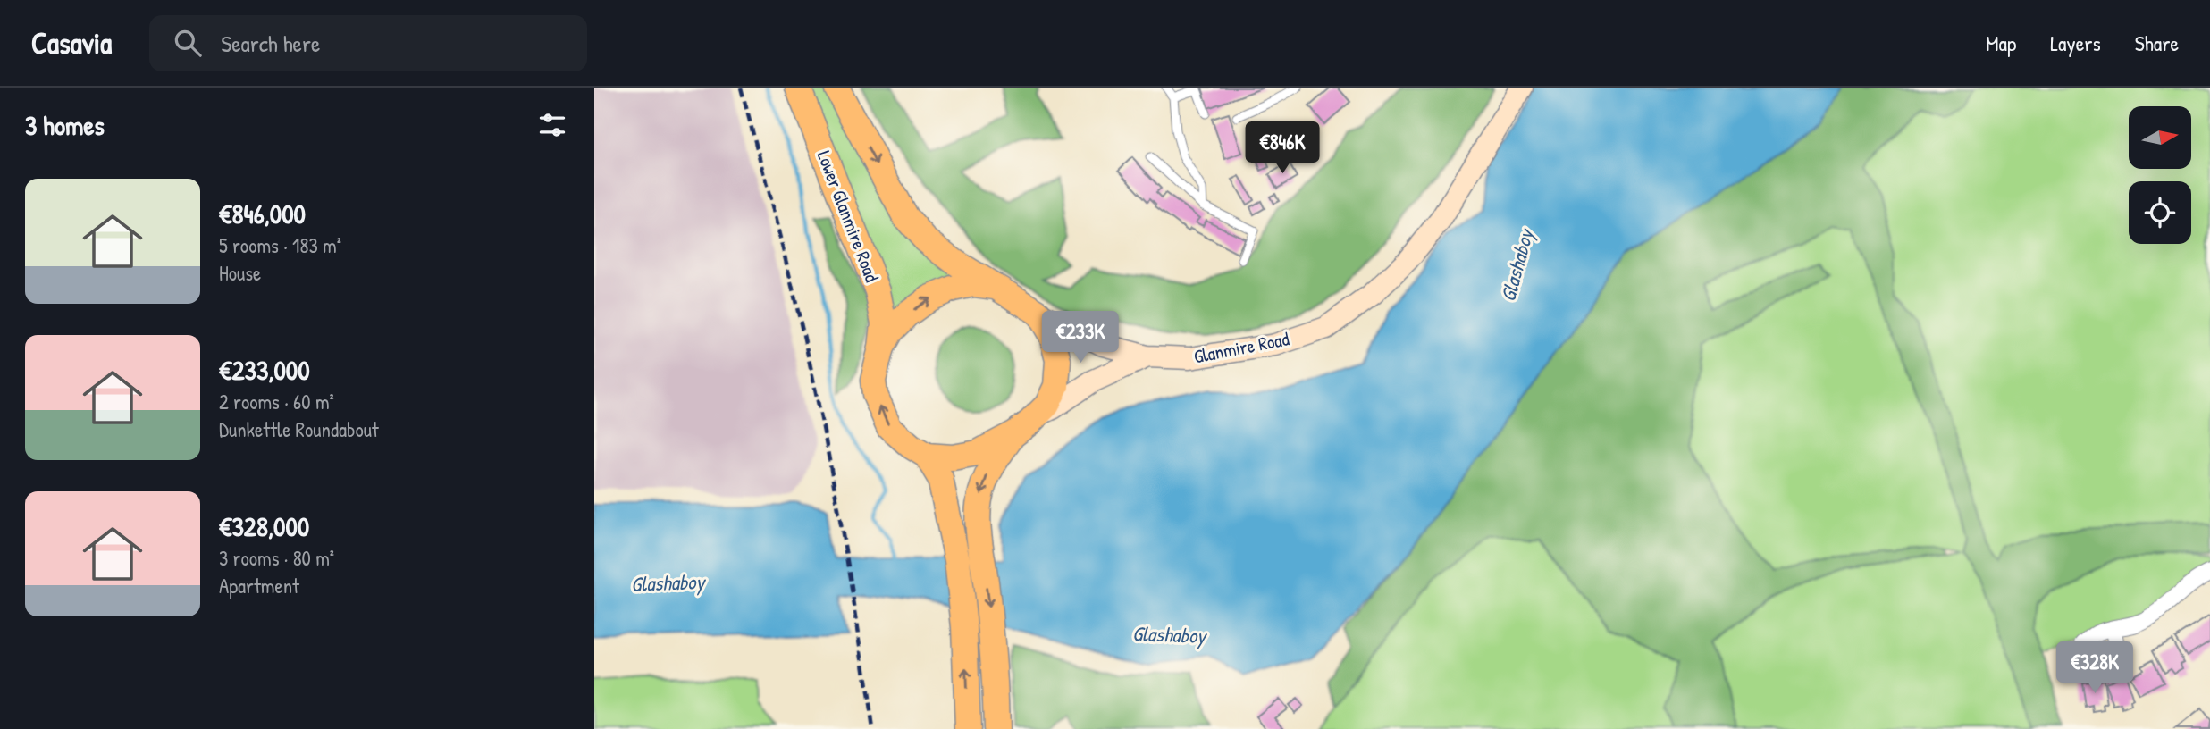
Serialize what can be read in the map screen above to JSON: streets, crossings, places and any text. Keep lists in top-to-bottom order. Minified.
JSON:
{"streets":{"highway":["Lower Glanmire Road"],"main road":["Glanmire Road"]},"crossings":[["Lower Glanmire Road","Glanmire Road"]],"water":["Glashaboy"],"north":"right","page":{"header":"Casavia","search":"Search here","nav":["Map","Layers","Share"],"heading":"3 homes","price":["€846K","€233K","€328K"],"list":[{"name":"€846,000","note":"5 rooms · 183 m² · House"},{"name":"€233,000","note":"2 rooms · 60 m² · Dunkettle Roundabout"},{"name":"€328,000","note":"3 rooms · 80 m² · Apartment"}]}}
